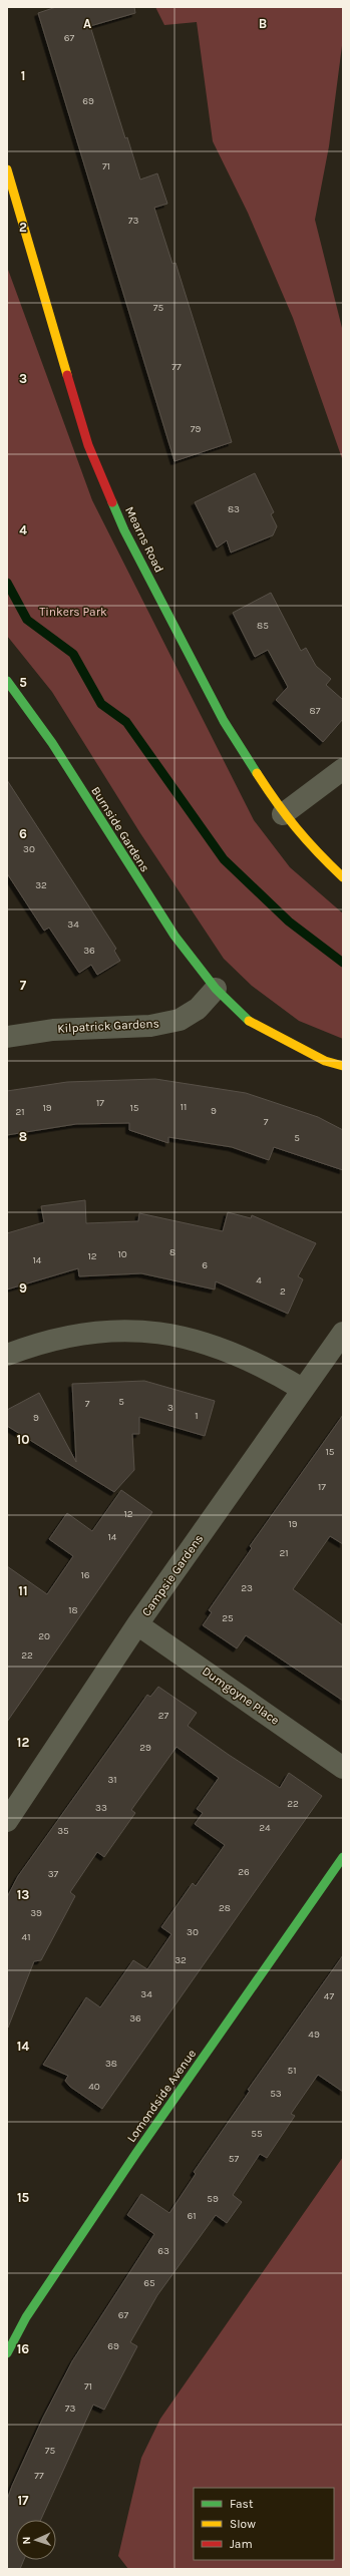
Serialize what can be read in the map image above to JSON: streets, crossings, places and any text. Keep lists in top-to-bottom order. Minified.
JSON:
{"streets":{"street":["Mearns Road","Burnside Gardens","Kilpatrick Gardens","Campsie Gardens","Dumgoyne Place","Lomondside Avenue"]},"crossings":[["Burnside Gardens","Kilpatrick Gardens"],["Campsie Gardens","Dumgoyne Place"]],"parks":["Tinkers Park"],"house_numbers":["67","69","71","73","75","77","79","83","85","87","30","32","34","36","17","11","19","15","9","21","7","5","8","10","12","14","6","4","2","5","7","3","1","9","15","17","12","19","14","21","16","23","18","25","20","22","27","29","31","22","33","24","35","26","37","28","39","30","41","32","34","47","36","49","38","51","40","53","55","57","59","61","63","65","67","69","71","73","75","77"],"legend":["Fast","Slow","Jam"],"north":"left","grid":{"columns":["A","B"],"rows":["1","2","3","4","5","6","7","8","9","10","11","12","13","14","15","16","17"]}}
